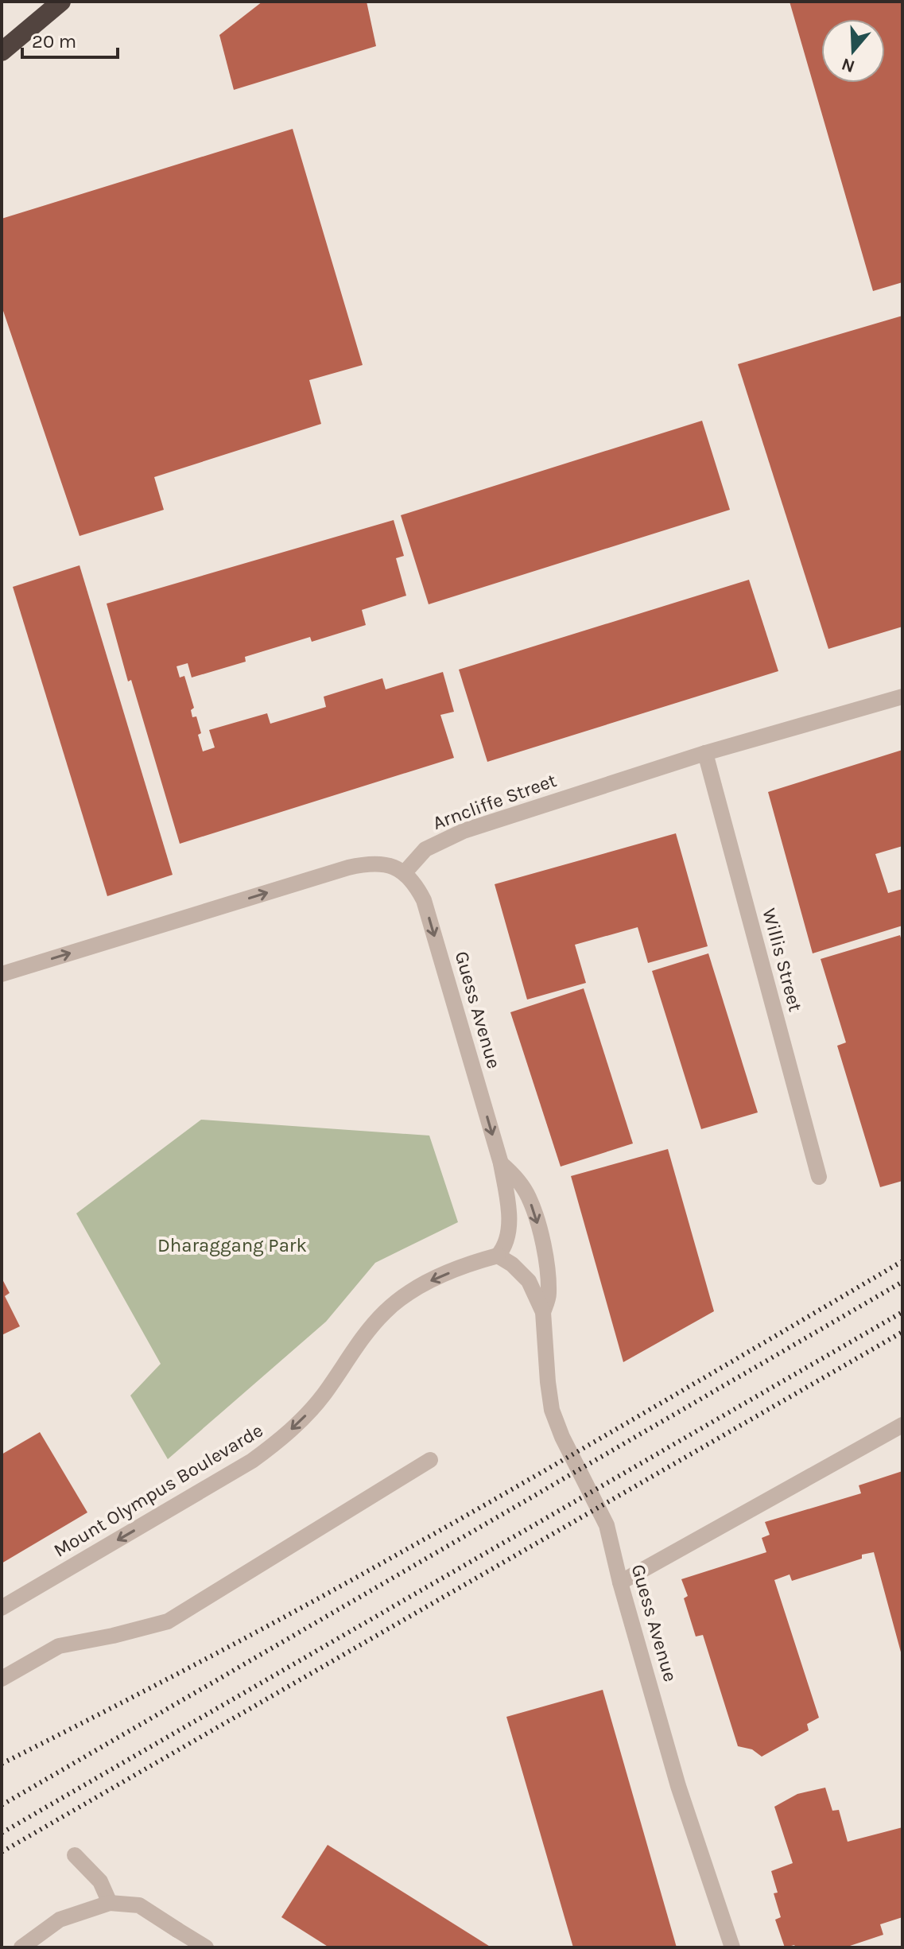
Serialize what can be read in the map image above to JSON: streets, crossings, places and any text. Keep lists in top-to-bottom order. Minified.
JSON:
{"streets":{"street":["Arncliffe Street","Willis Street","Guess Avenue","Mount Olympus Boulevarde"]},"crossings":[["Arncliffe Street","Willis Street"],["Arncliffe Street","Guess Avenue"],["Guess Avenue","Mount Olympus Boulevarde"]],"parks":["Dharaggang Park"],"scale_bar":"20 m","north":"bottom"}
